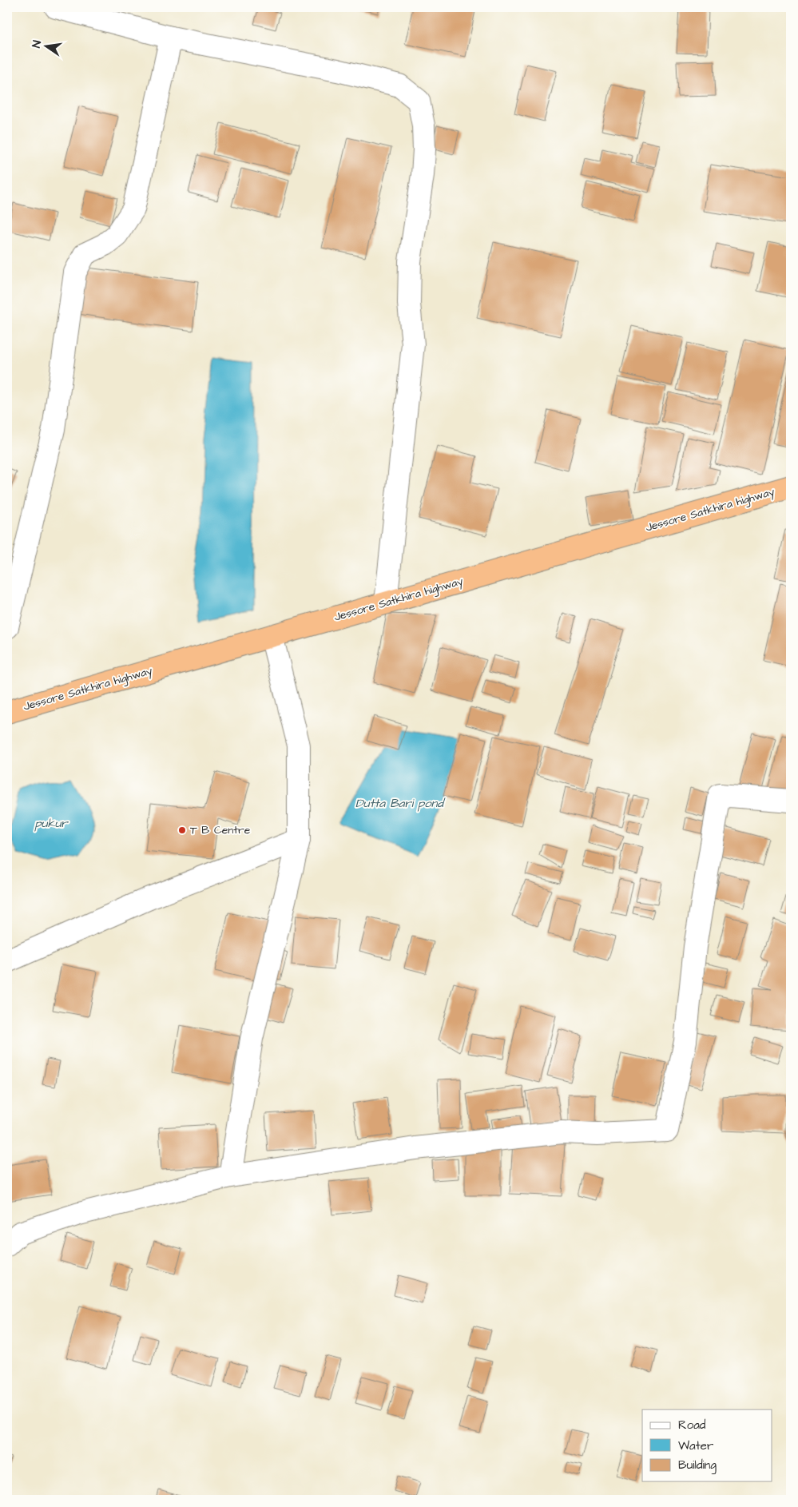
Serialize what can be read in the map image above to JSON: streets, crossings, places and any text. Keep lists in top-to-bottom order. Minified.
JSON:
{"streets":{"highway":["Jessore Satkhira highway"]},"water":["Dutta Bari pond","pukur"],"places":["T B Centre"],"legend":["Road","Water","Building"],"north":"left"}
